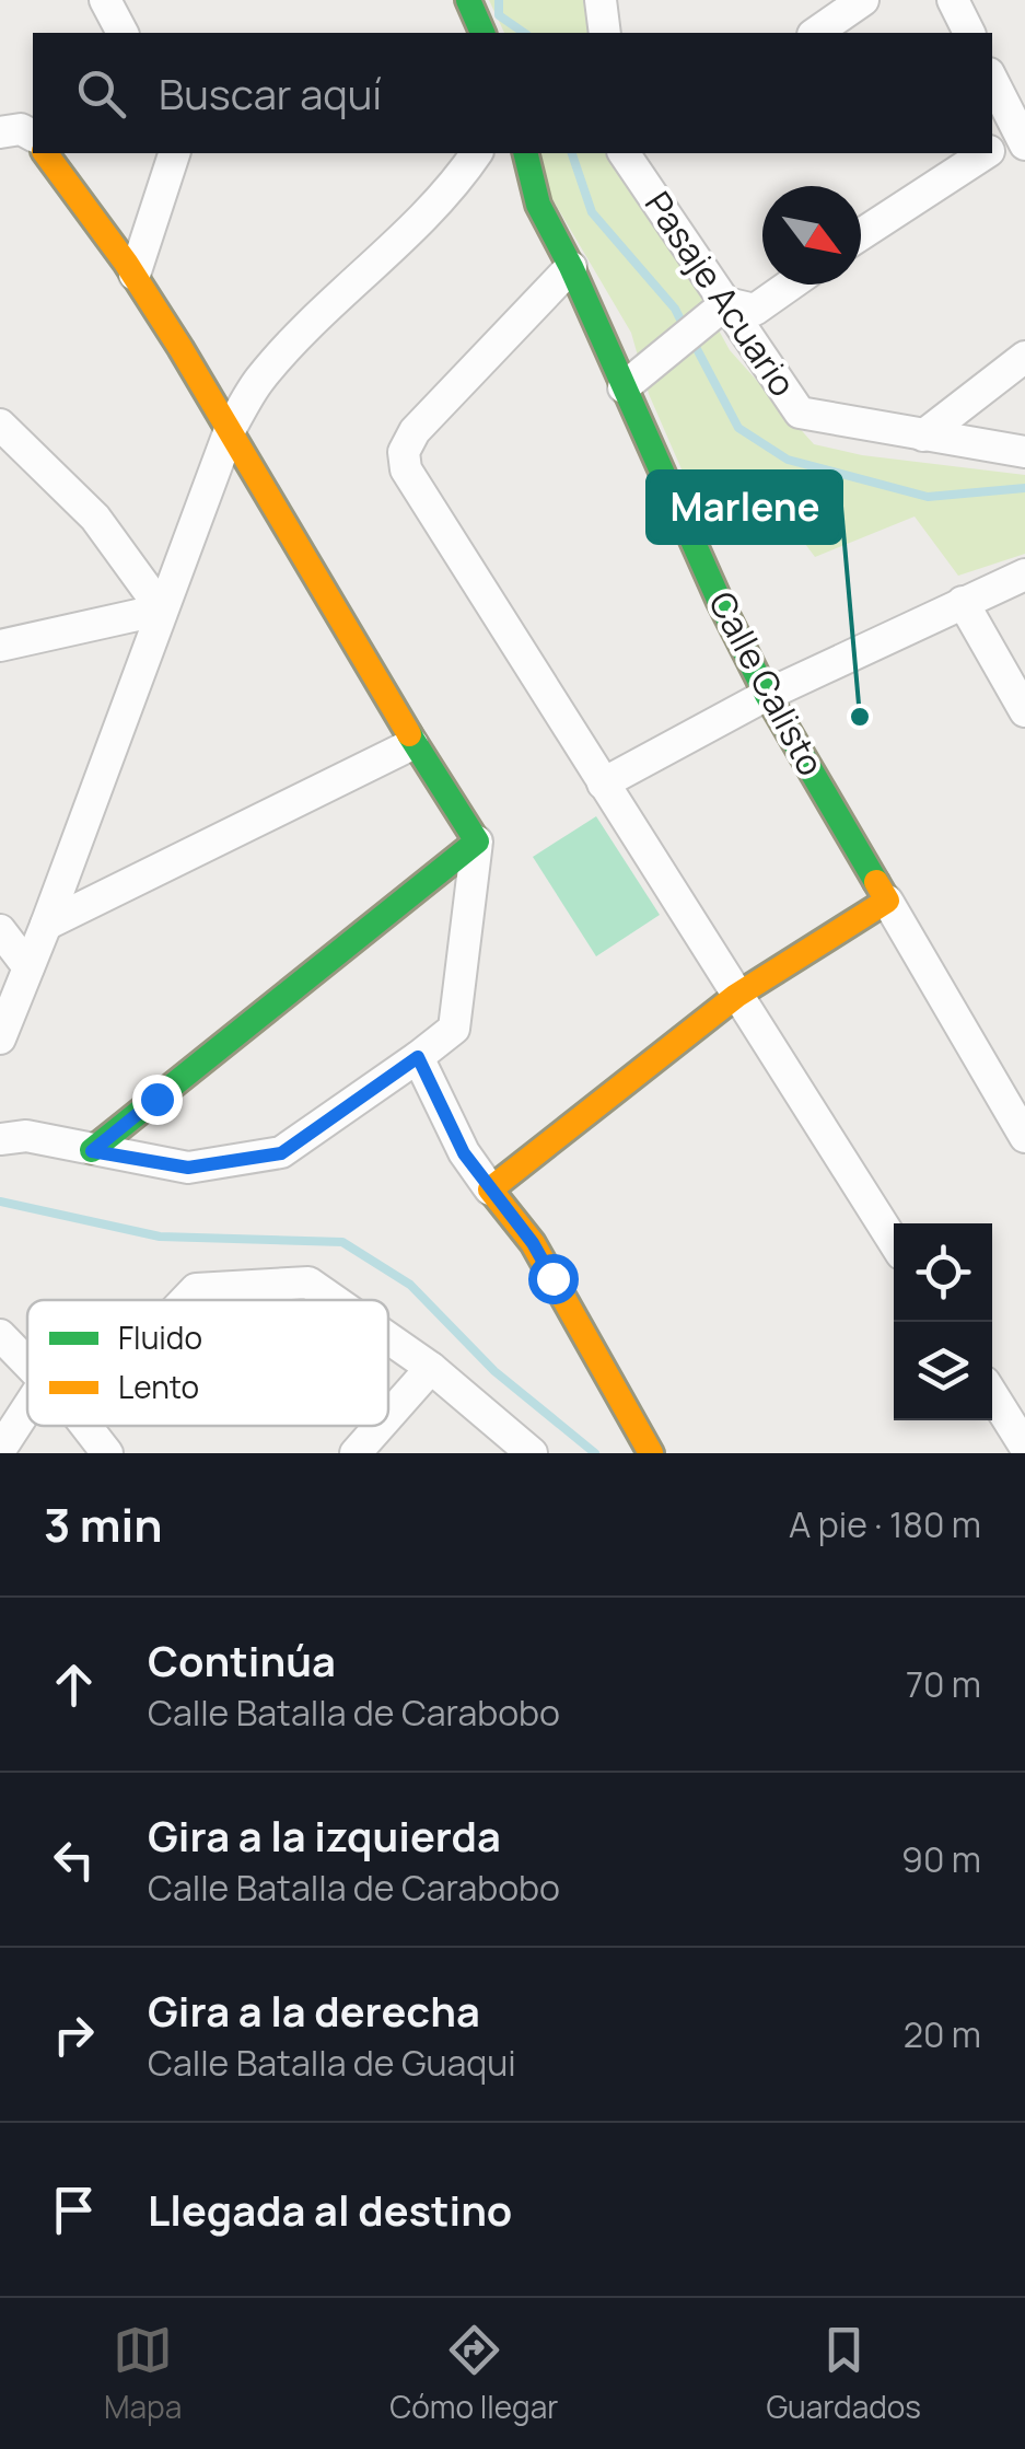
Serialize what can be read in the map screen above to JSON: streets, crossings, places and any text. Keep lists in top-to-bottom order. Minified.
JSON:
{"streets":{"street":["Pasaje Acuario","Calle Calisto"]},"places":["Marlene"],"legend":["Fluido","Lento"],"north":"bottom right","page":{"search":"Buscar aquí","heading":["3 min","A pie · 180 m"],"list":[["Continúa","Calle Batalla de Carabobo","70 m"],["Gira a la izquierda","Calle Batalla de Carabobo","90 m"],["Gira a la derecha","Calle Batalla de Guaqui","20 m"],"Llegada al destino"],"nav":["Mapa","Cómo llegar","Guardados"]}}
